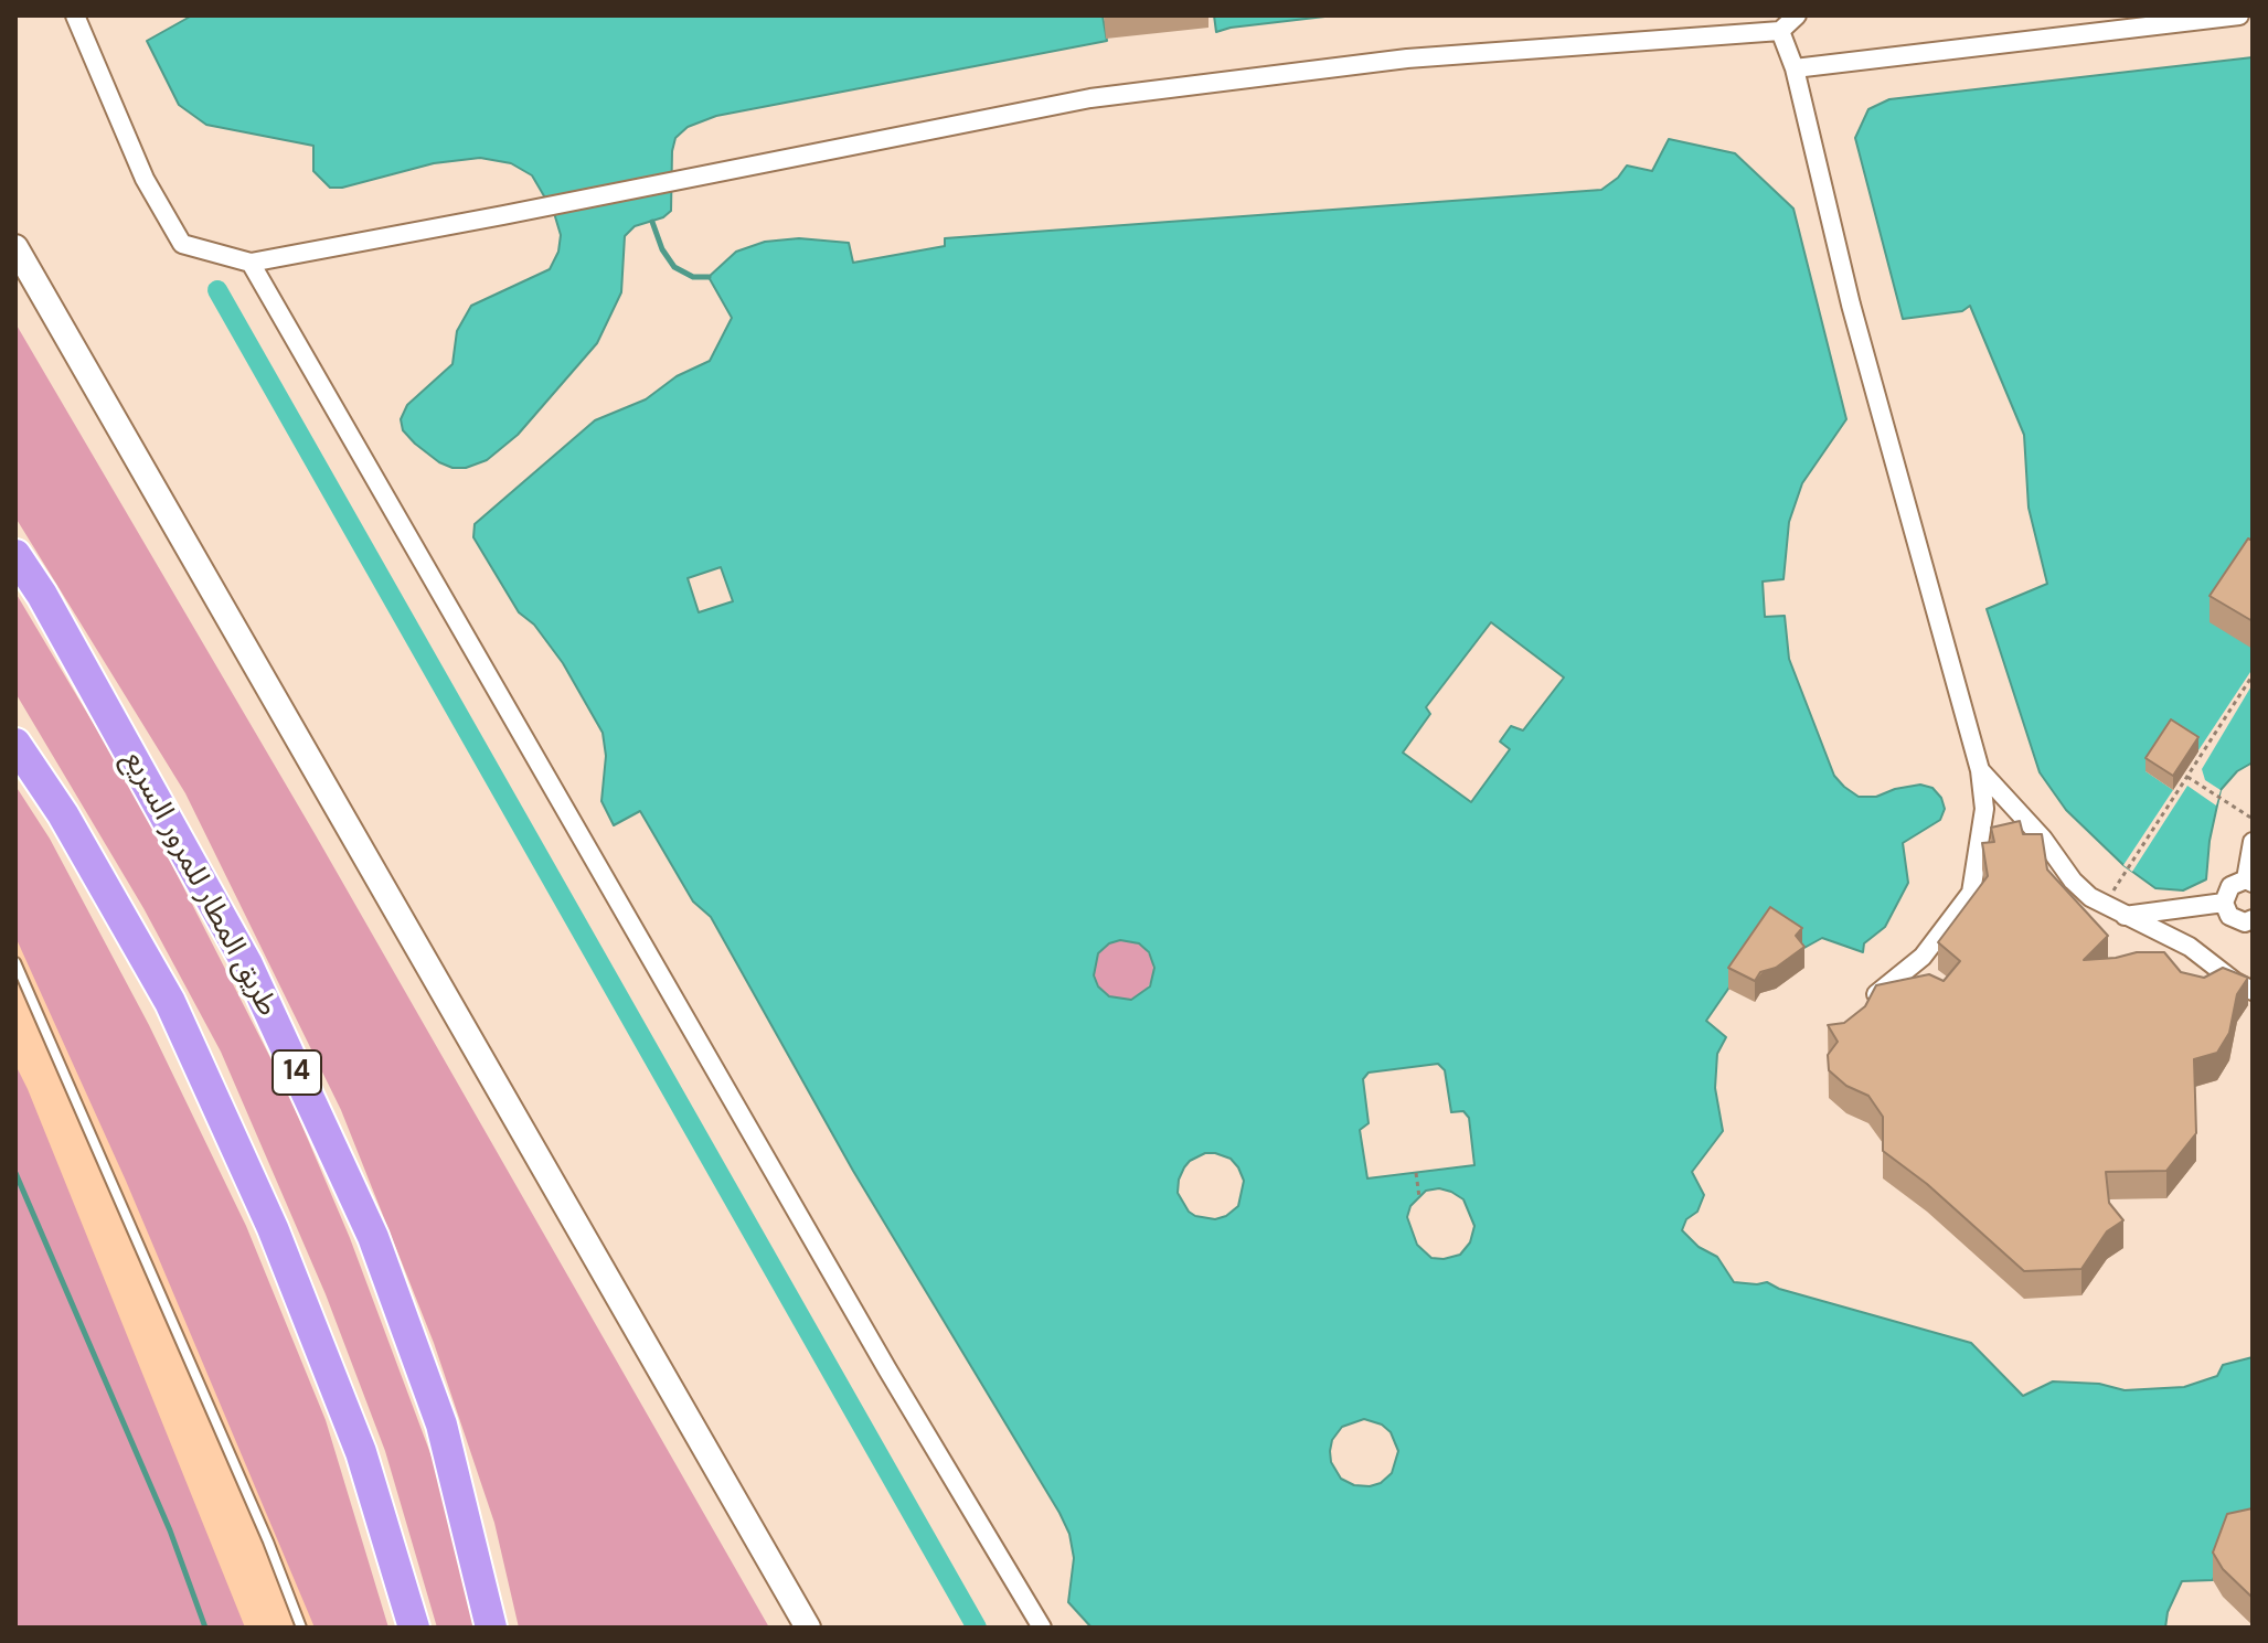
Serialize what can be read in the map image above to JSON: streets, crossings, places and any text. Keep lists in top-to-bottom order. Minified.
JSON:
{"streets":{"highway":["طريق المطار للمرور السريع","14"]}}
